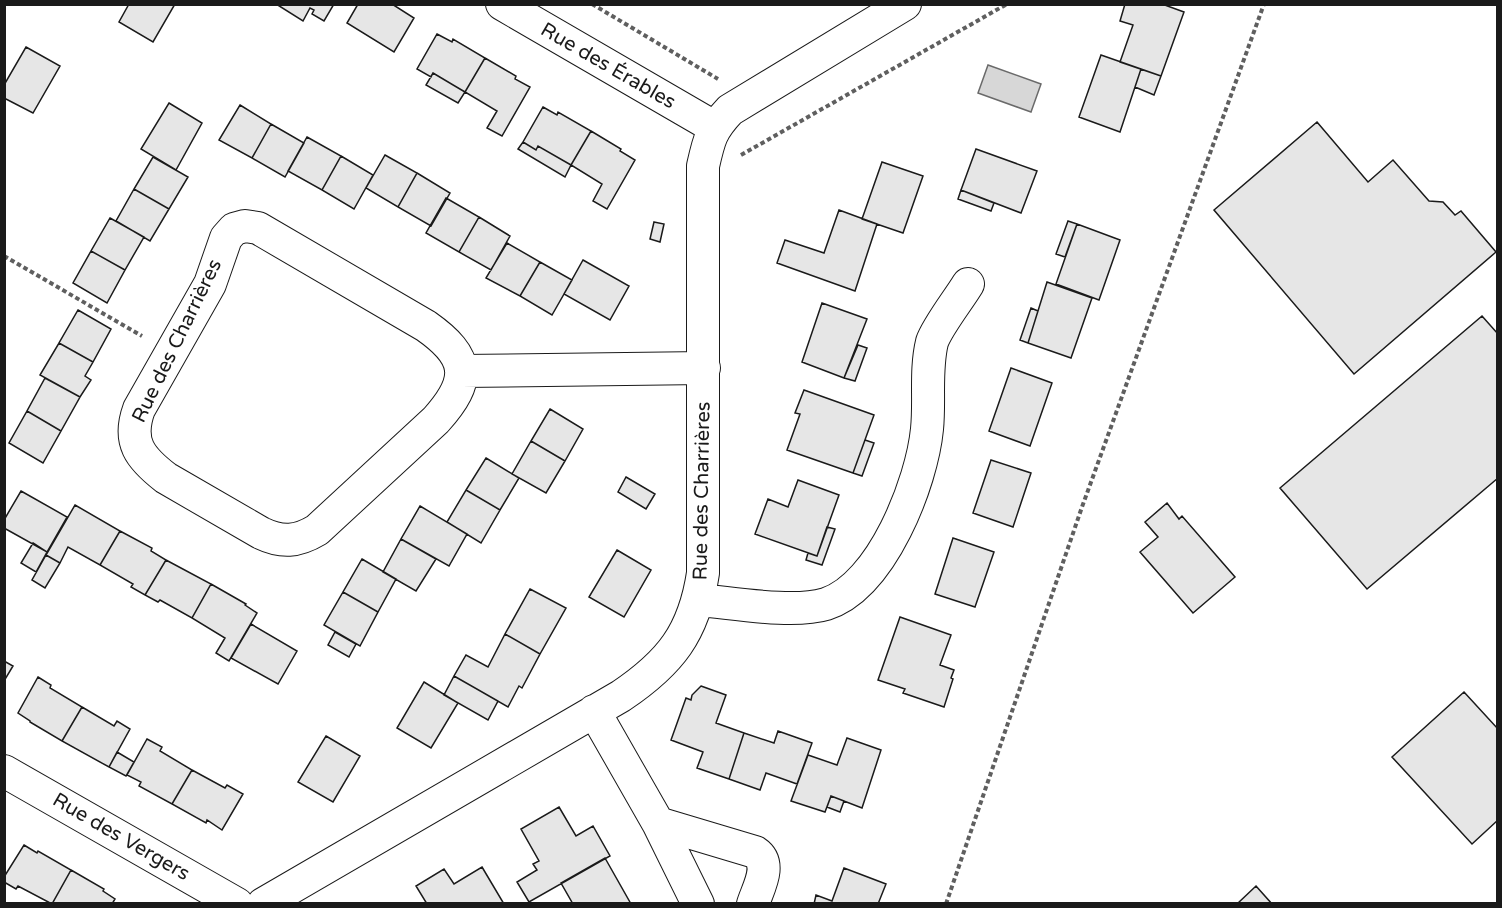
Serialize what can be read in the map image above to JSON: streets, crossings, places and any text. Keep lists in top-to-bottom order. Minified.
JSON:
{"streets":{"street":["Rue des Érables","Rue des Charrières","Rue des Vergers"]},"crossings":[["Rue des Érables","Rue des Charrières"]]}
